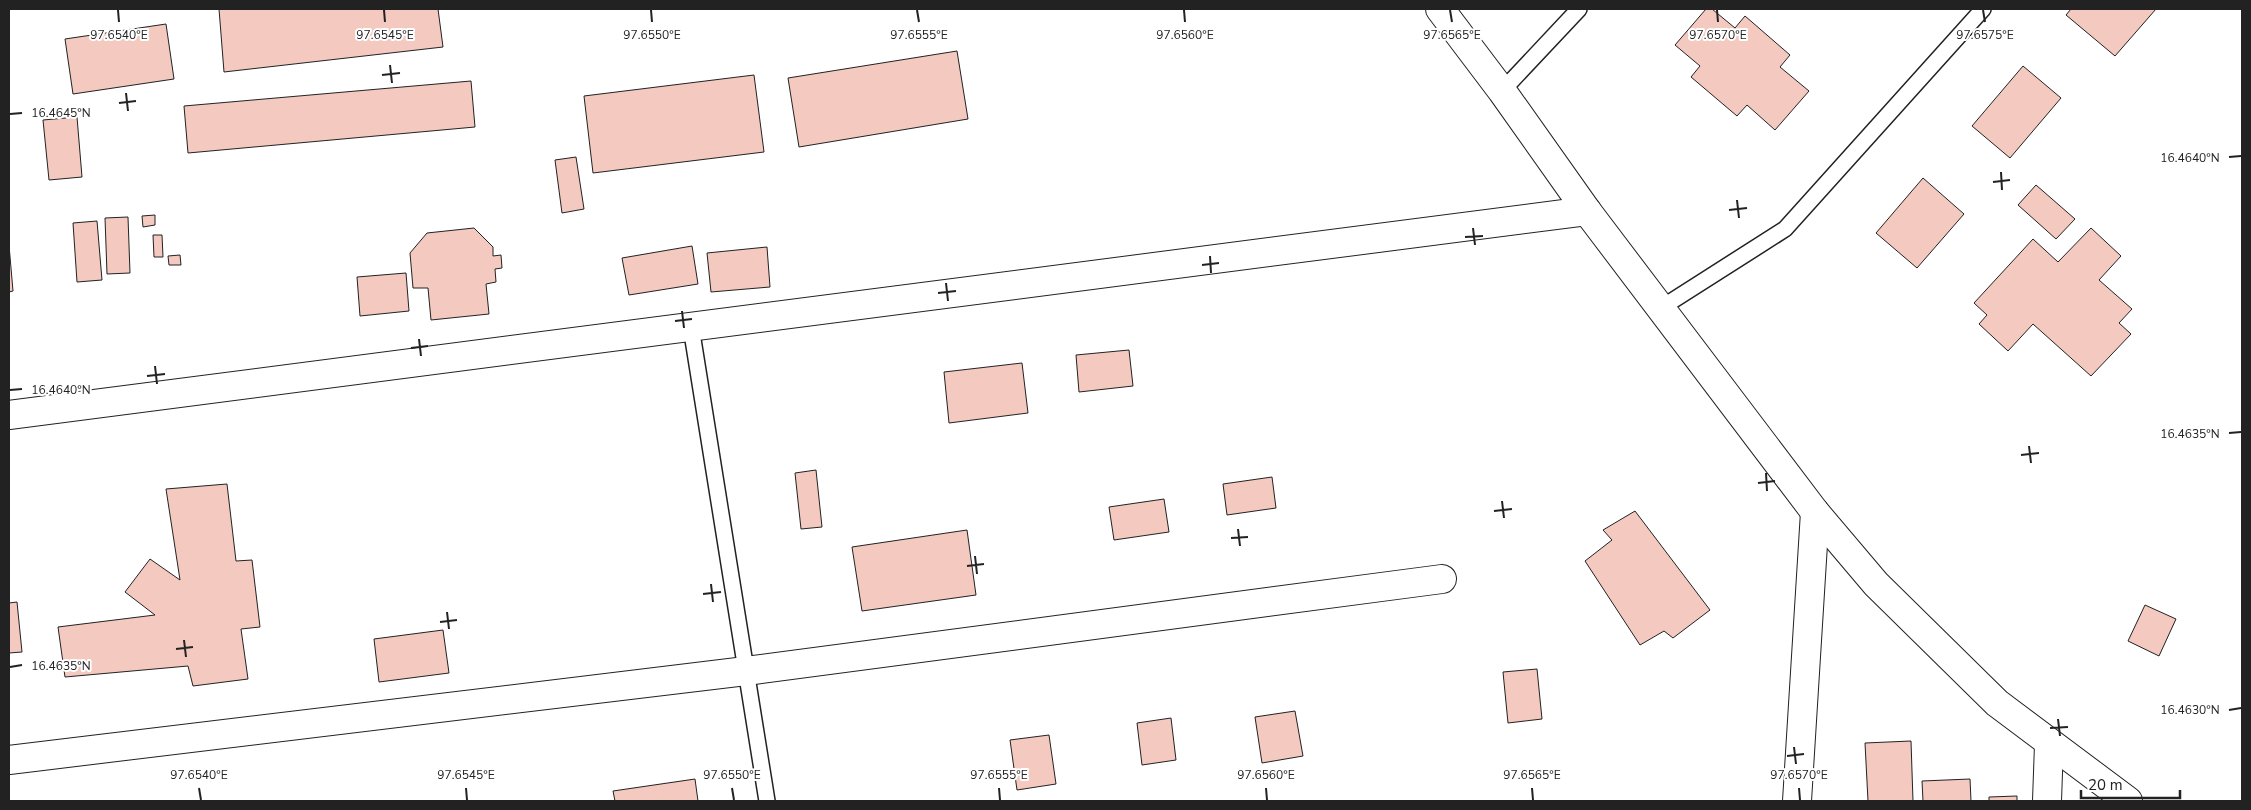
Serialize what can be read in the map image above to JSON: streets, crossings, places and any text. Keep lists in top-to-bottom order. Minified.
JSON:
{"scale_bar":"20 m","coordinates":["97.6540°E","97.6545°E","97.6550°E","97.6555°E","97.6560°E","97.6565°E","97.6570°E","97.6575°E","16.4645°N","16.4640°N","16.4635°N","16.4630°N"]}
